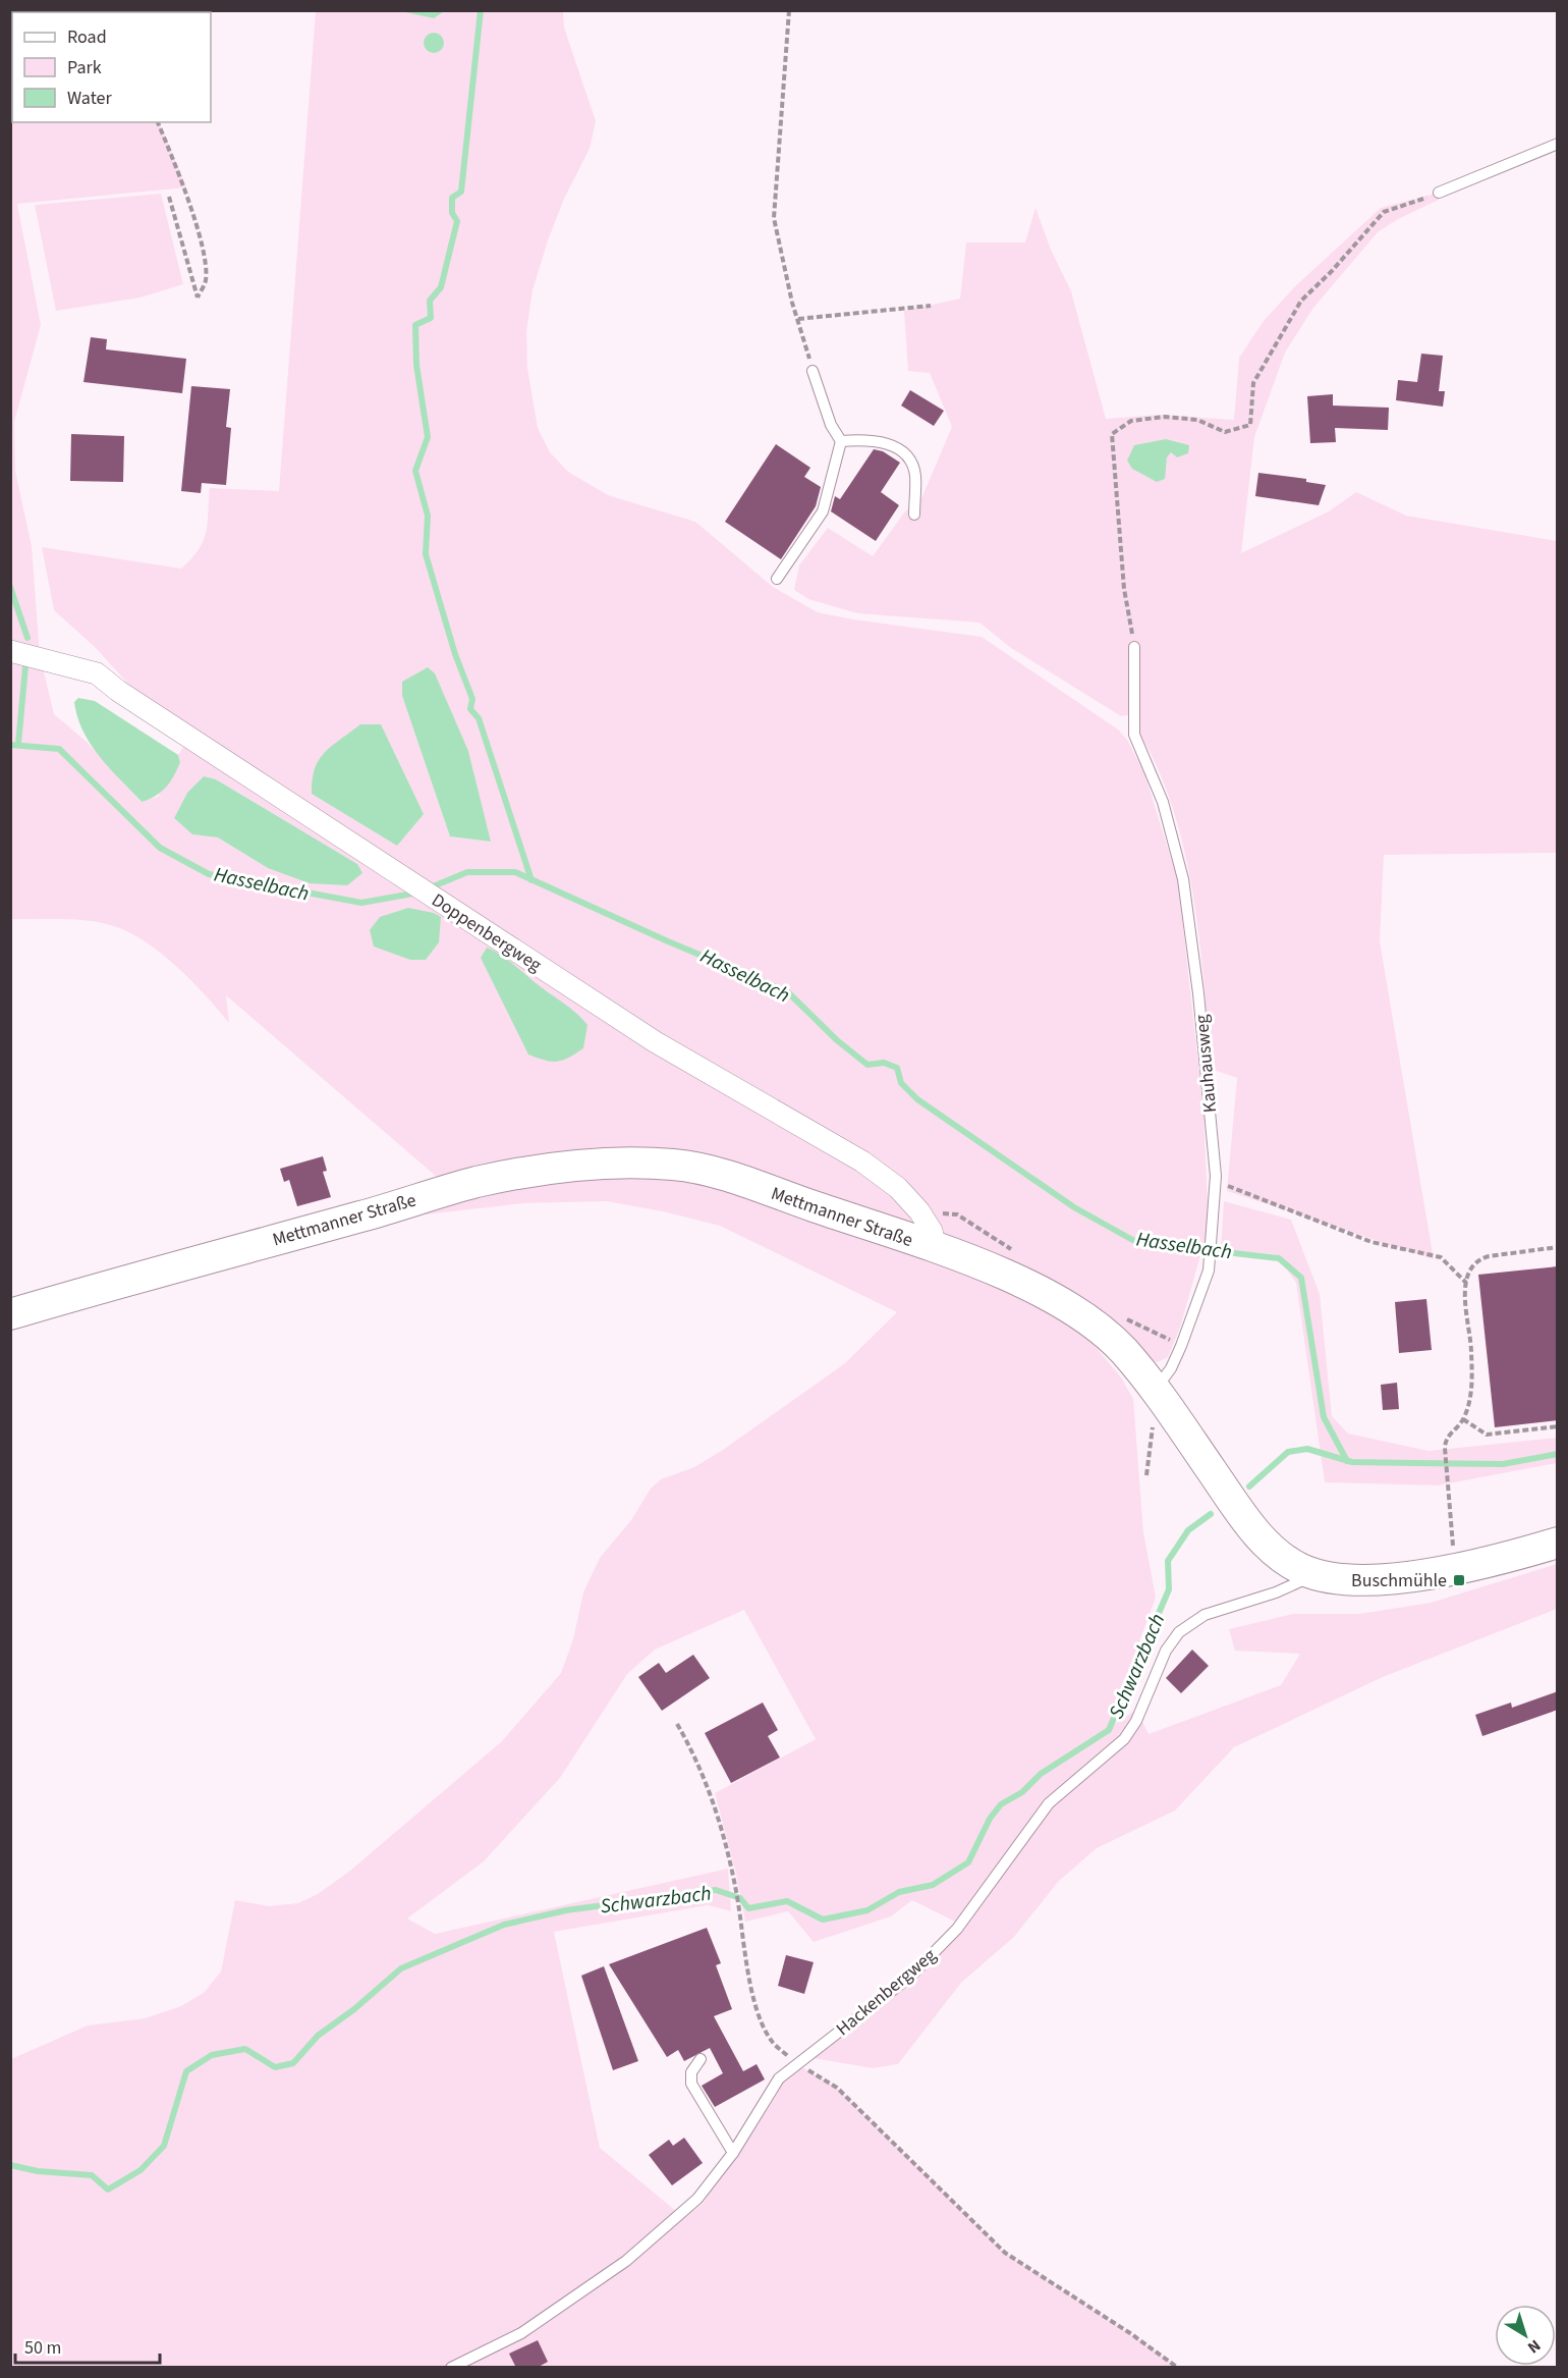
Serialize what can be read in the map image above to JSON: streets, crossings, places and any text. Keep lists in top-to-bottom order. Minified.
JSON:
{"streets":{"main road":["Mettmanner Straße"],"street":["Doppenbergweg"],"lane":["Kauhausweg","Hackenbergweg"]},"crossings":[["Doppenbergweg","Mettmanner Straße"],["Kauhausweg","Mettmanner Straße"],["Mettmanner Straße","Hackenbergweg"]],"water":["Hasselbach","Schwarzbach"],"places":{"transit":["Buschmühle"]},"legend":["Road","Park","Water"],"scale_bar":"50 m","north":"bottom right"}
